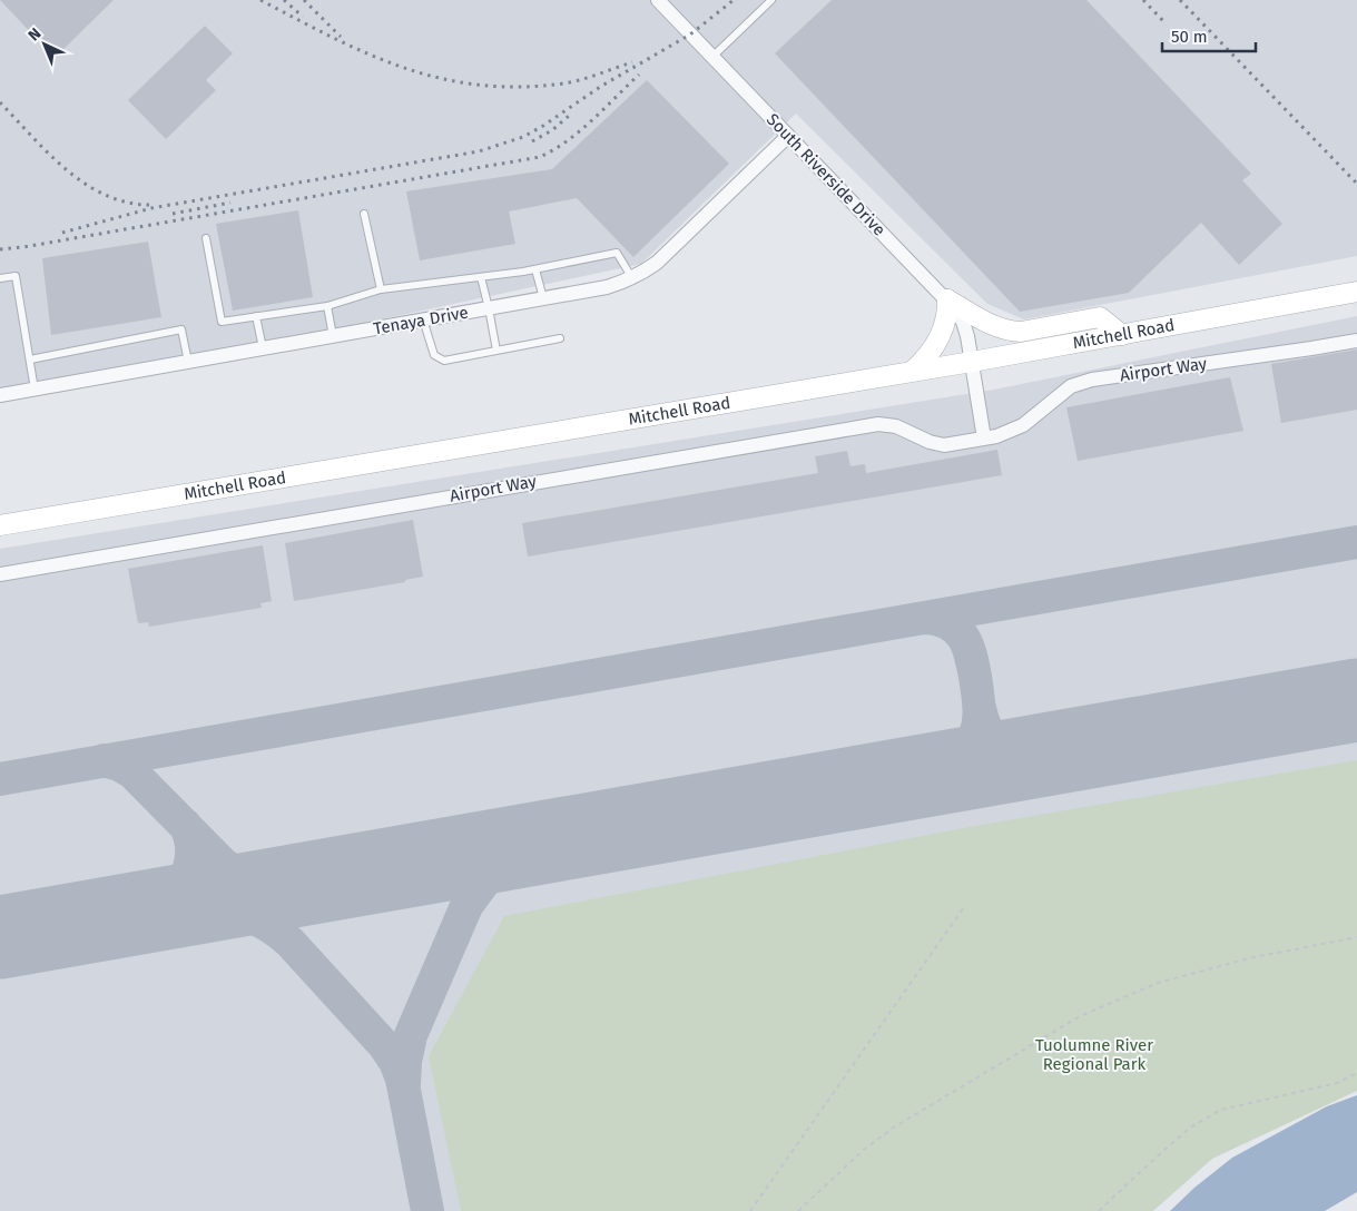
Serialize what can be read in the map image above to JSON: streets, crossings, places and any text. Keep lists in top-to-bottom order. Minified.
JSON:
{"streets":{"main road":["Mitchell Road"],"street":["South Riverside Drive","Tenaya Drive","Airport Way"]},"crossings":[["South Riverside Drive","Tenaya Drive"],["South Riverside Drive","Mitchell Road"]],"parks":["Tuolumne River Regional Park"],"scale_bar":"50 m","north":"top left"}
